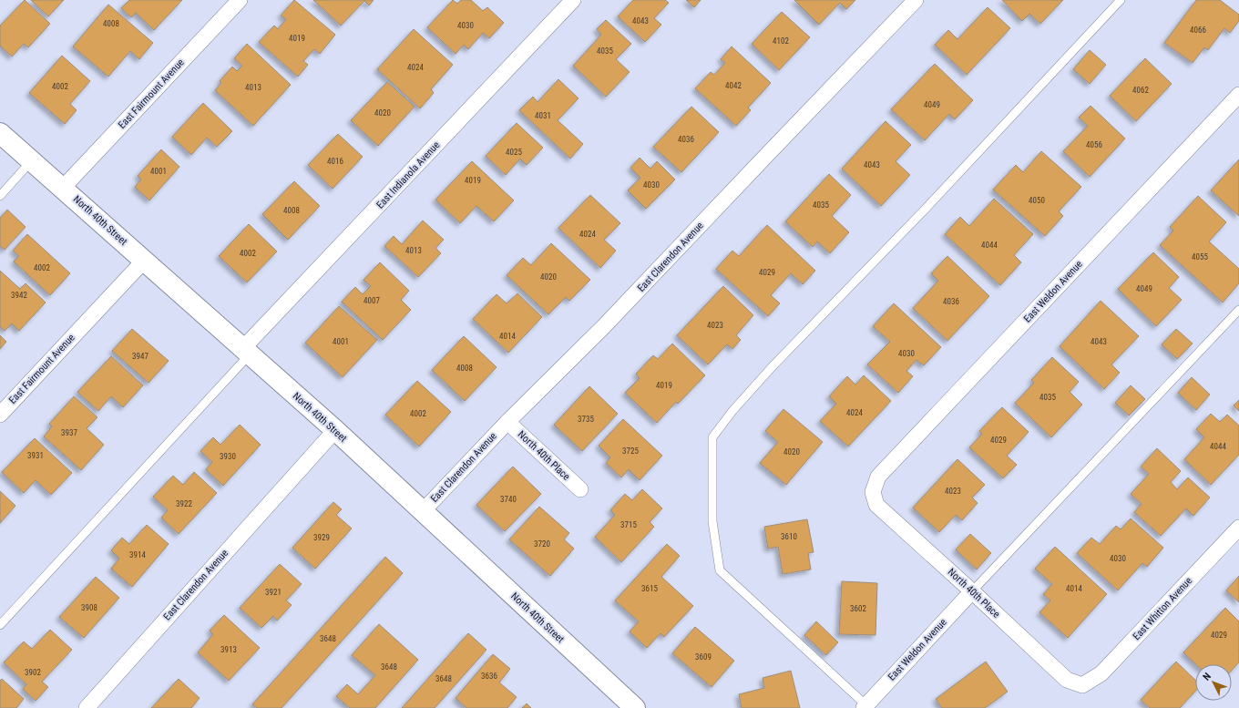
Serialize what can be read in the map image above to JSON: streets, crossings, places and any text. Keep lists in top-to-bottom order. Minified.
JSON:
{"streets":{"main road":["North 40th Street"],"street":["East Fairmount Avenue","East Indianola Avenue","East Clarendon Avenue","East Weldon Avenue","North 40th Place","East Whitton Avenue"]},"crossings":[["East Fairmount Avenue","North 40th Street"],["East Indianola Avenue","North 40th Street"],["North 40th Street","East Clarendon Avenue"],["East Clarendon Avenue","North 40th Place"],["East Weldon Avenue","North 40th Place"],["North 40th Place","East Whitton Avenue"]],"house_numbers":["4043","4008","4030","4066","4019","4102","4035","4024","4042","4002","4013","4062","4049","4020","4031","4036","4056","4025","4016","4043","4001","4019","4030","4050","4035","4008","4024","4044","4013","4002","4055","4002","4029","4020","4049","3942","4007","4036","4023","4014","4001","4043","4030","3947","4008","4019","4035","4024","4002","3735","3937","4029","4044","3725","4020","3931","3930","4023","3740","3922","3715","3610","3929","3720","3914","4030","3615","4014","3921","3908","3602","4029","3648","3913","3609","3648","3902","3636","3648"],"north":"top left"}
